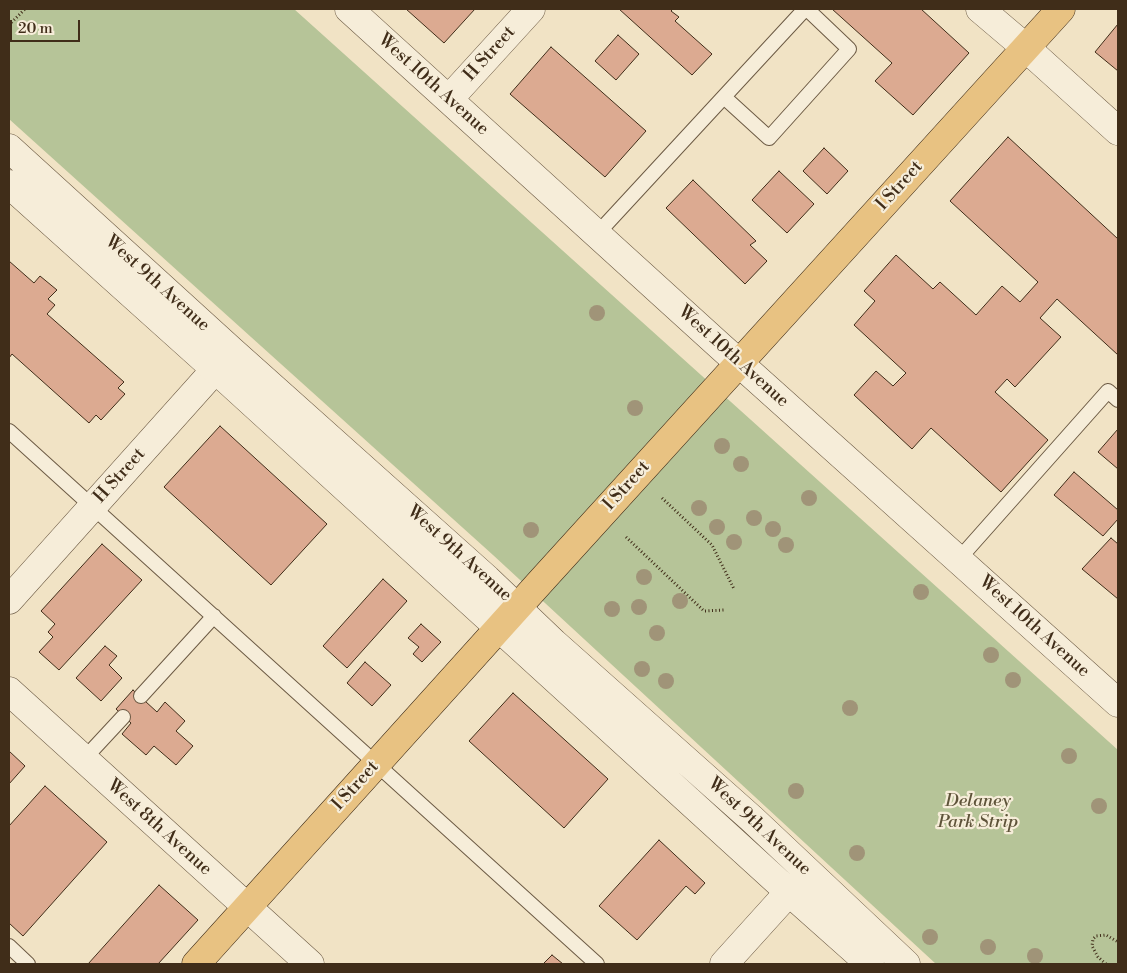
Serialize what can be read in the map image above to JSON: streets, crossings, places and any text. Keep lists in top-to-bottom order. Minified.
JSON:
{"streets":{"main road":["I Street"],"street":["H Street","West 10th Avenue","West 9th Avenue","West 8th Avenue"]},"crossings":[["H Street","West 10th Avenue"],["H Street","West 9th Avenue"],["West 10th Avenue","I Street"],["I Street","West 9th Avenue"],["I Street","West 8th Avenue"]],"parks":["Delaney Park Strip"],"scale_bar":"20 m"}
